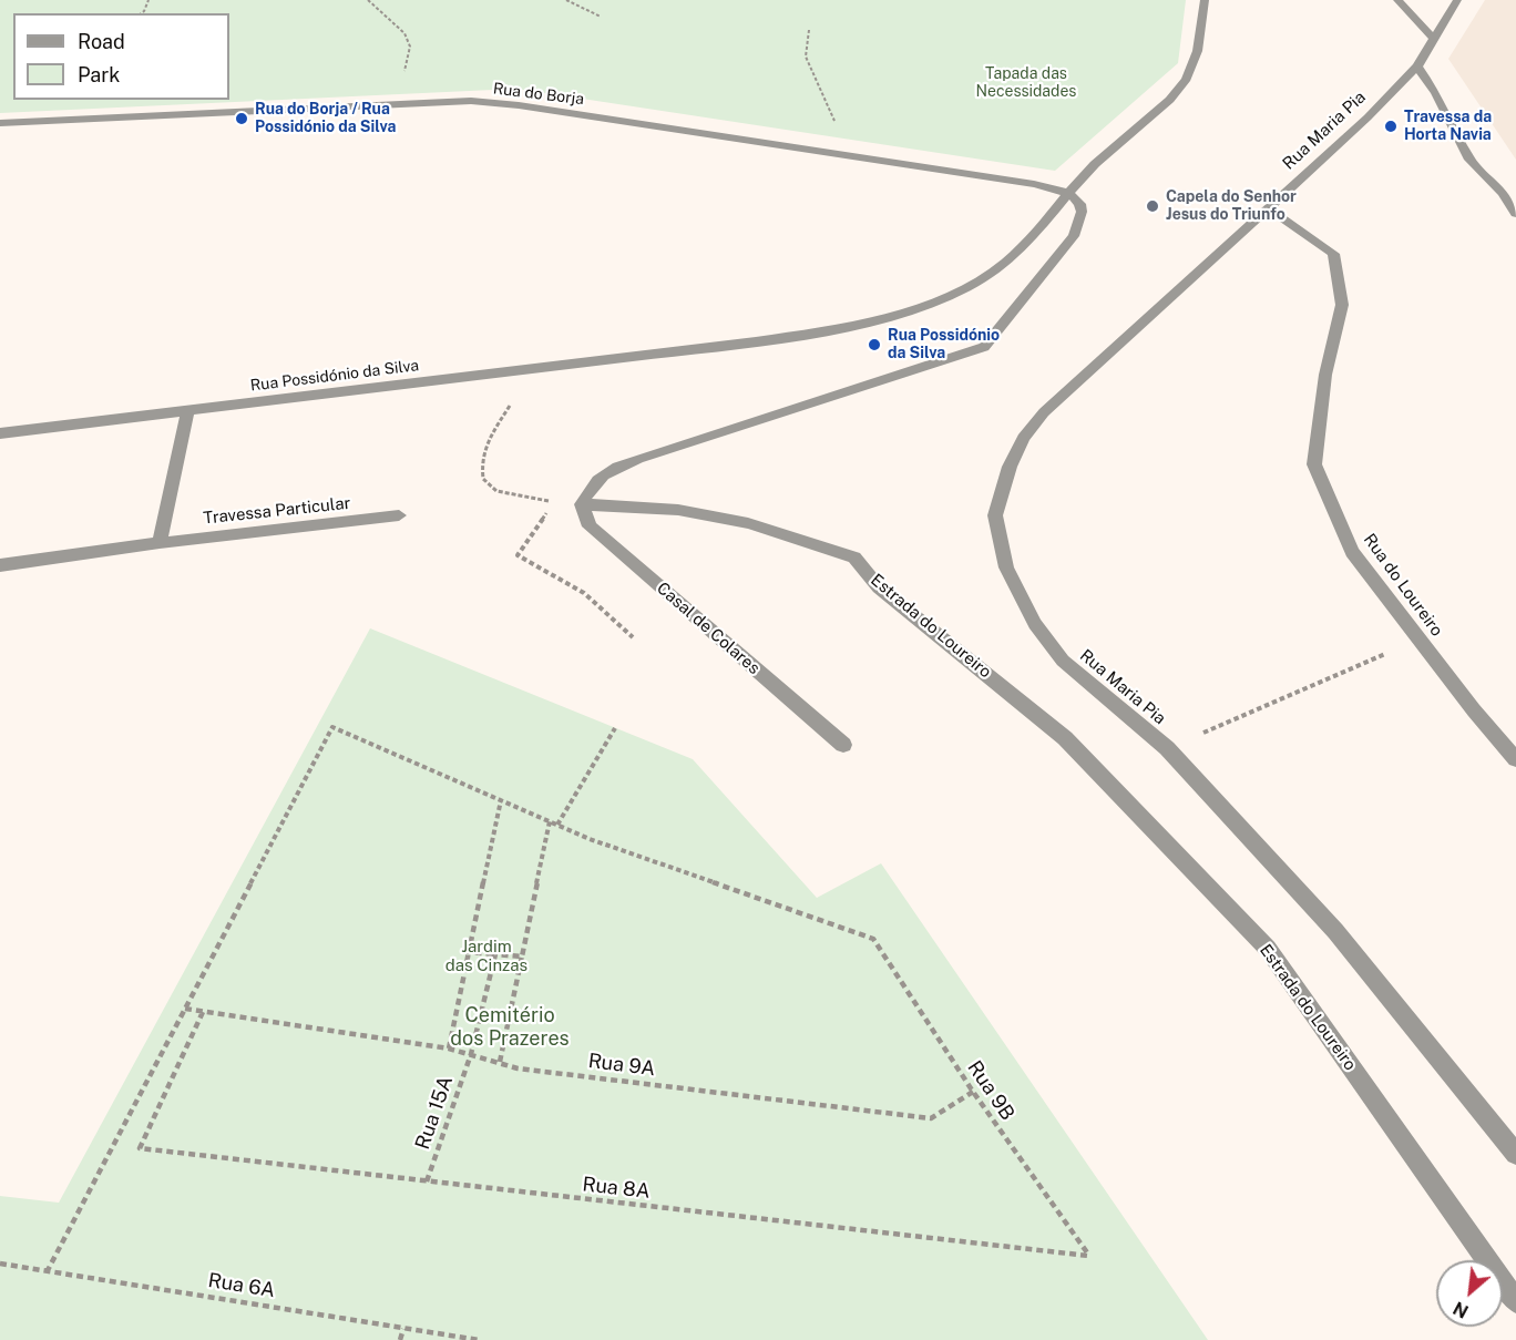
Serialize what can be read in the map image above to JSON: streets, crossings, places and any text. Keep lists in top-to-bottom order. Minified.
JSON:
{"streets":{"street":["Rua do Borja","Rua Maria Pia","Rua Possidónio da Silva","Travessa Particular","Rua do Loureiro","Estrada do Loureiro","Casal de Colares"],"path":["Rua 9A","Rua 9B","Rua 15A","Rua 8A","Rua 6A"]},"crossings":[["Rua do Borja","Rua Possidónio da Silva"],["Rua Maria Pia","Rua do Loureiro"],["Estrada do Loureiro","Casal de Colares"],["Rua 9A","Rua 9B"],["Rua 9A","Rua 15A"],["Rua 9A","Rua 8A"],["Rua 9B","Rua 8A"],["Rua 15A","Rua 8A"]],"parks":["Tapada das Necessidades","Jardim das Cinzas","Cemitério dos Prazeres"],"places":["Rua do Borja / Rua Possidónio da Silva","Travessa da Horta Navia","Capela do Senhor Jesus do Triunfo","Rua Possidónio da Silva"],"legend":["Road","Park"],"north":"bottom left"}
